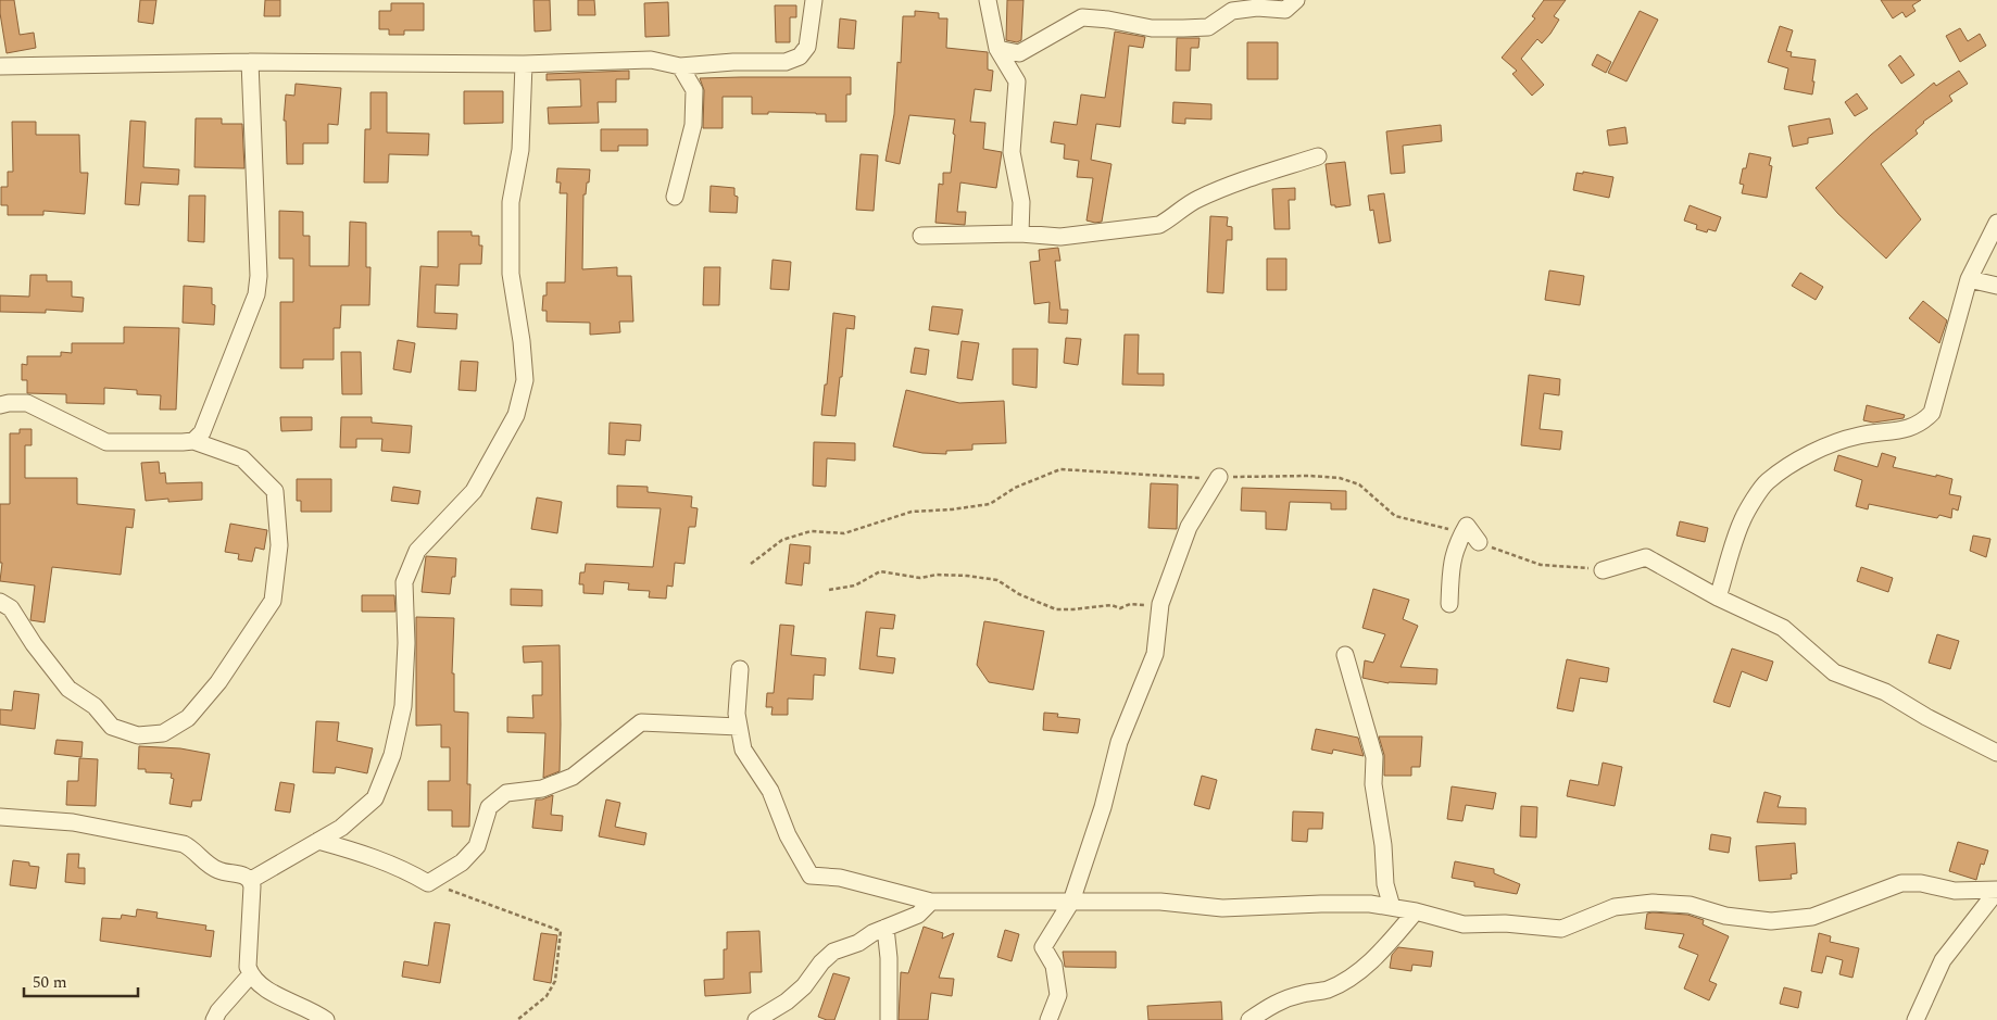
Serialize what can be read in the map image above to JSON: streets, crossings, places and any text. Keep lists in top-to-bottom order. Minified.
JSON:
{"scale_bar":"50 m"}
